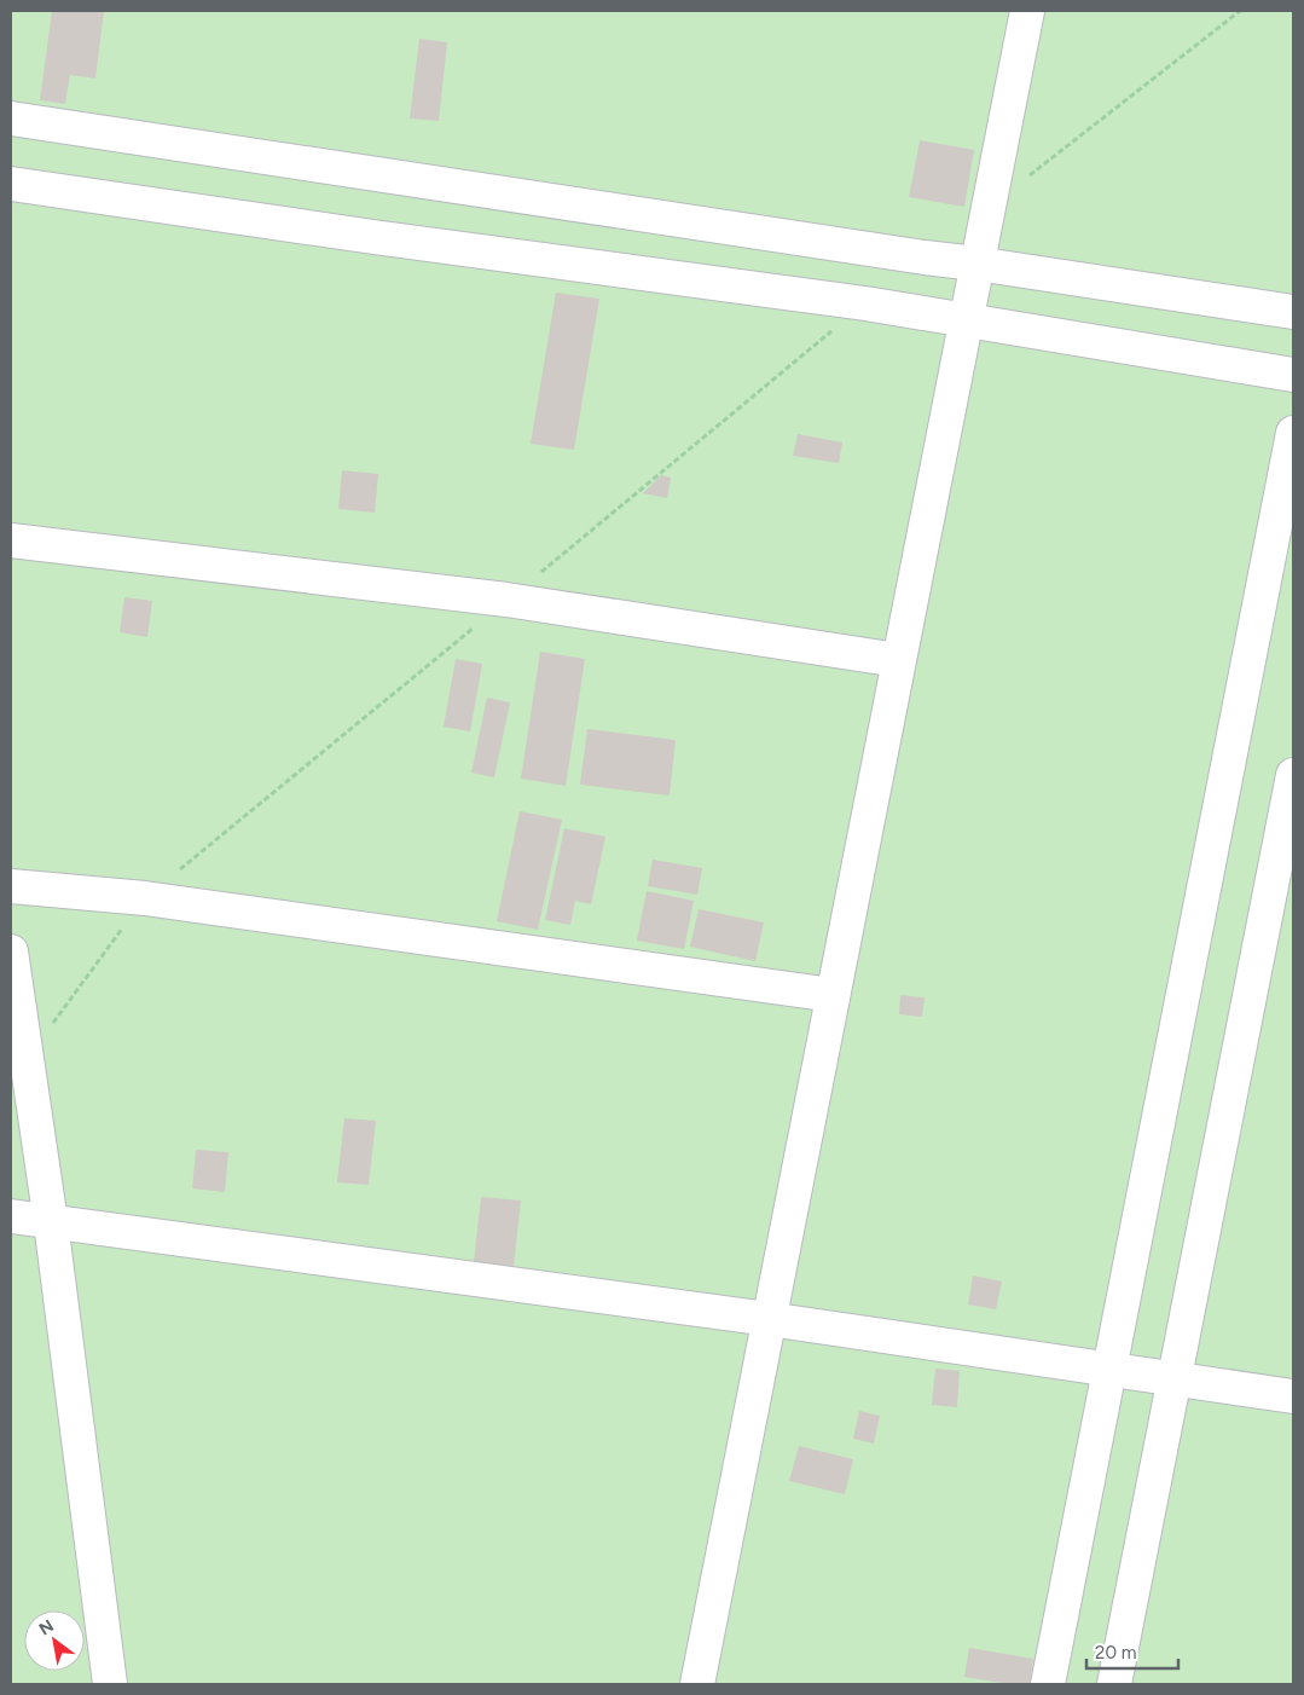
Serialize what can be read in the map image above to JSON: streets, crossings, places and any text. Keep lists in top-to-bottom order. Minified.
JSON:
{"scale_bar":"20 m","north":"top left"}
